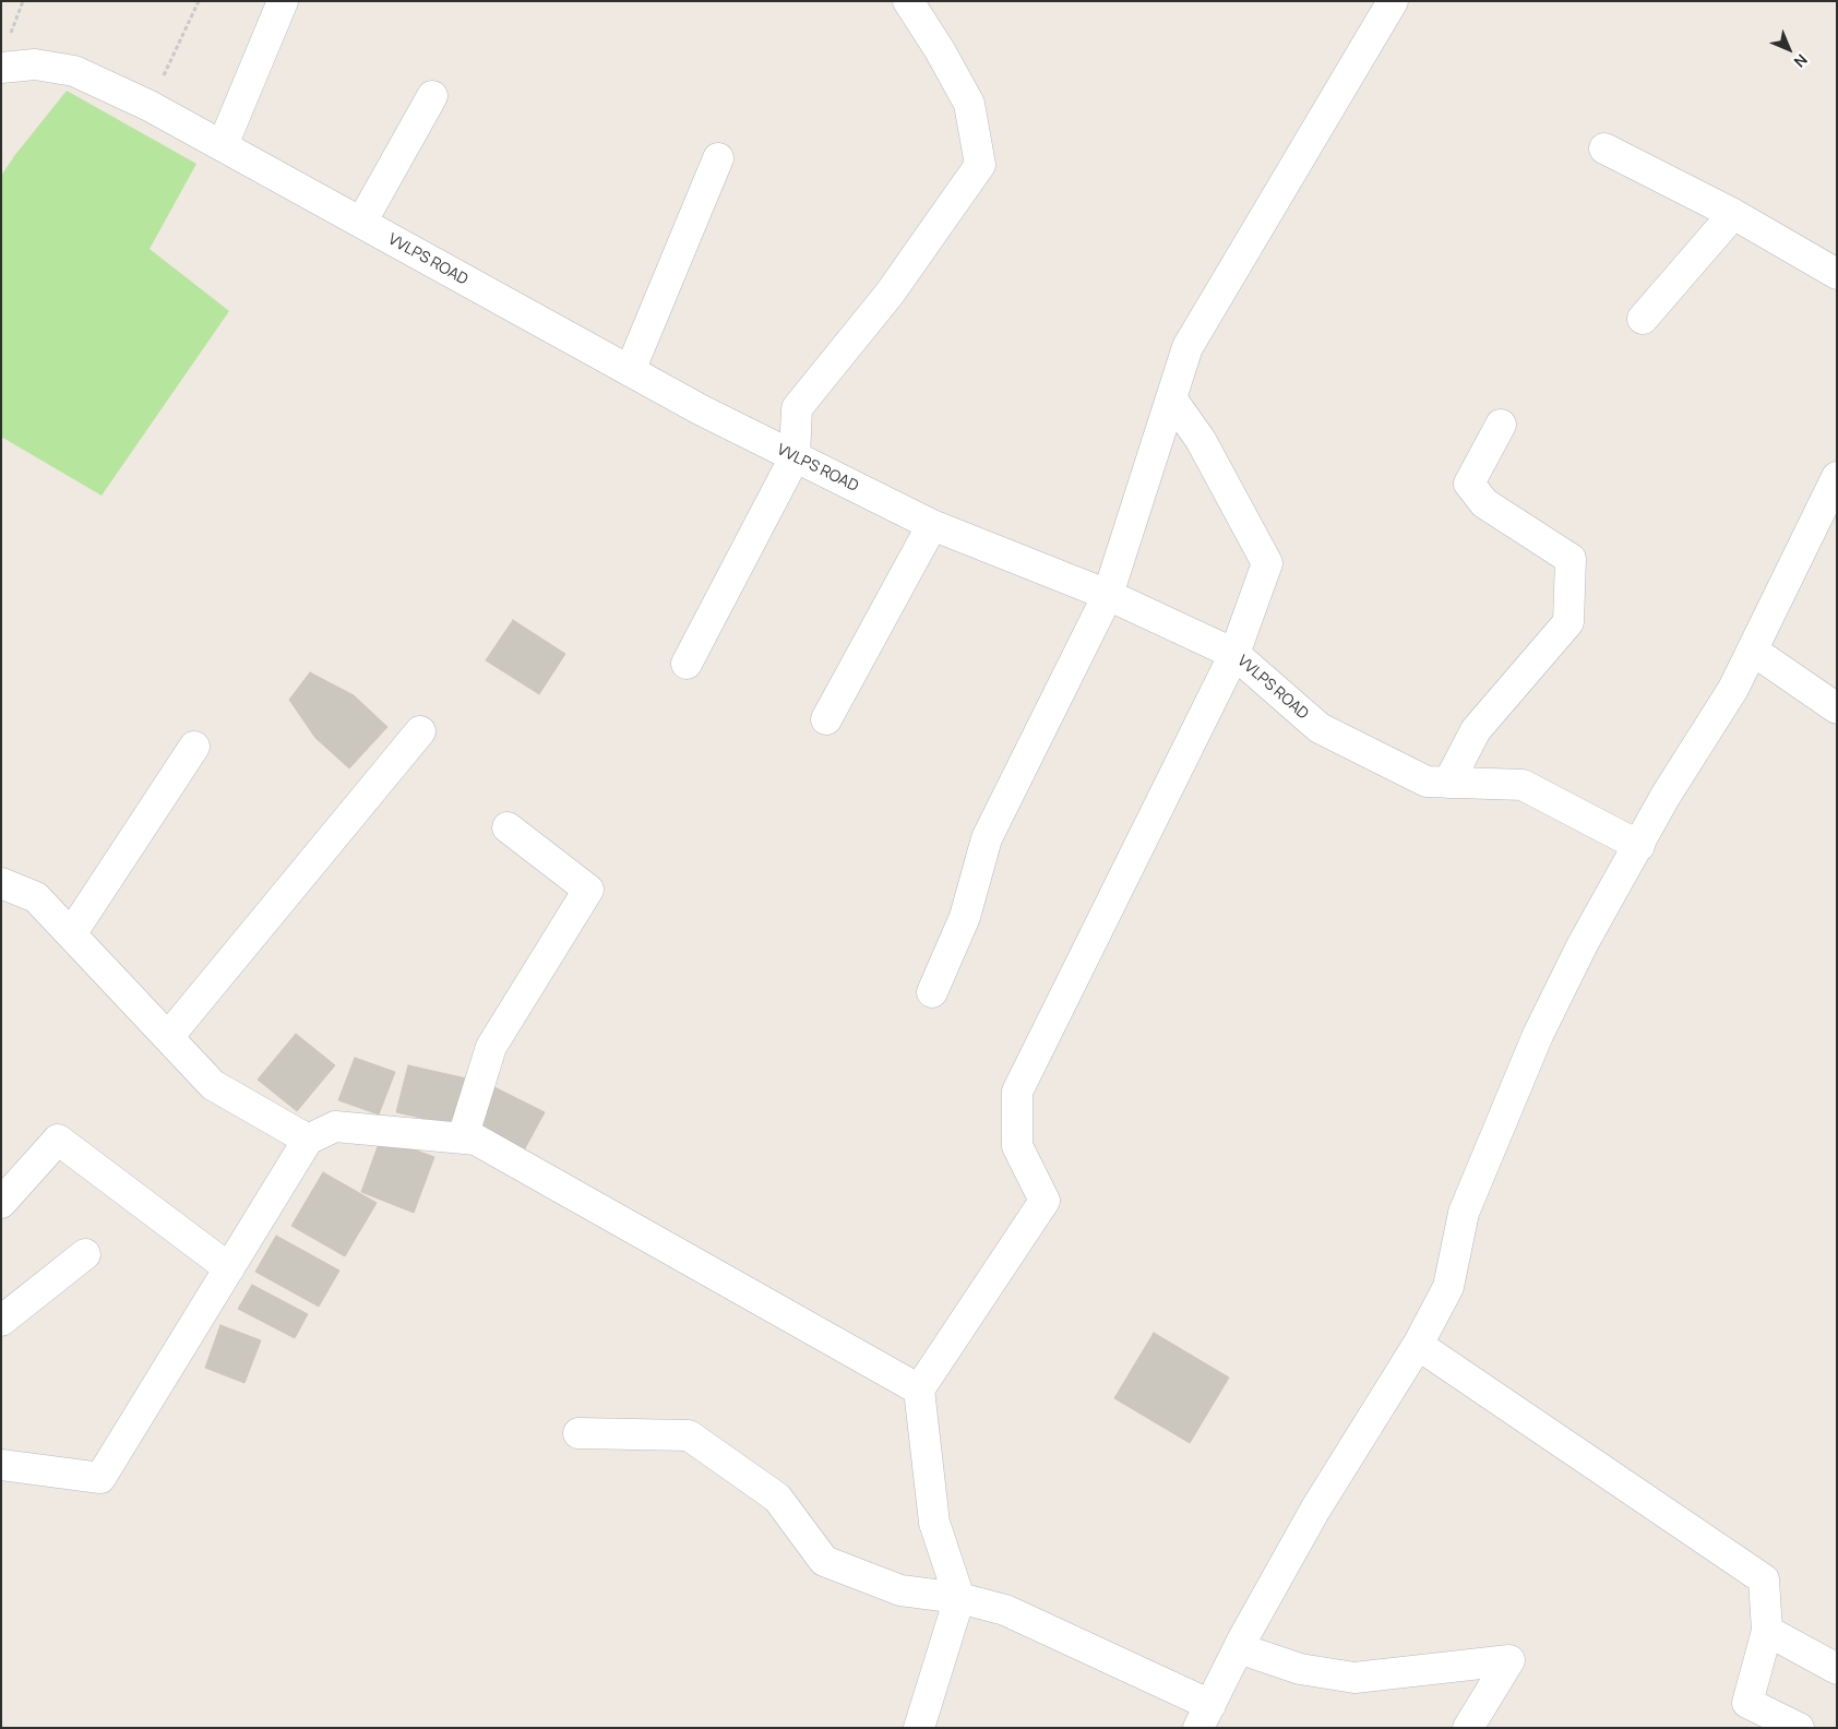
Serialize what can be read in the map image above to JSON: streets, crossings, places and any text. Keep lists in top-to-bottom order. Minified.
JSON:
{"streets":{"street":["VVLPS ROAD"]},"north":"bottom right"}
